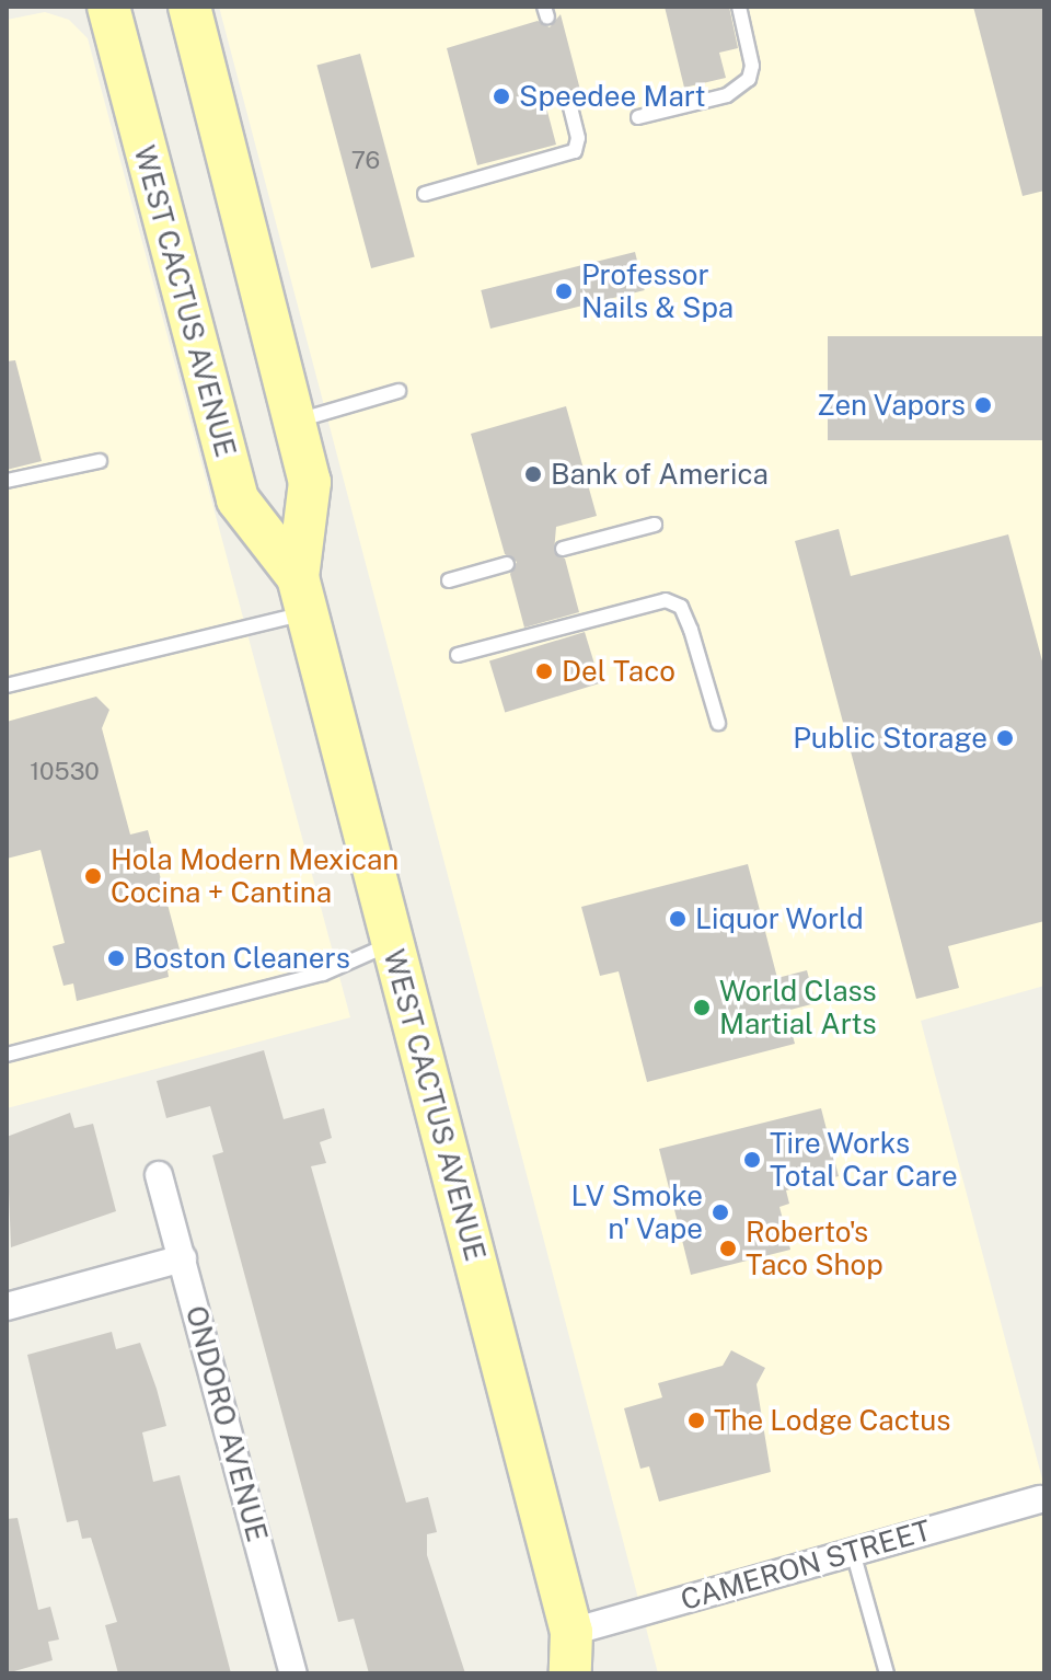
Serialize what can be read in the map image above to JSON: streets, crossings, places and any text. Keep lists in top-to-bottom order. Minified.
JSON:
{"streets":{"main road":["WEST CACTUS AVENUE"],"street":["ONDORO AVENUE","CAMERON STREET"]},"crossings":[["WEST CACTUS AVENUE","CAMERON STREET"]],"places":["Speedee Mart","Professor Nails & Spa","Zen Vapors","Bank of America","Del Taco","Public Storage","Hola Modern Mexican Cocina + Cantina","Liquor World","Boston Cleaners","World Class Martial Arts","Tire Works Total Car Care","LV Smoke n' Vape","Roberto's Taco Shop","The Lodge Cactus"],"house_numbers":["76","10530"]}
